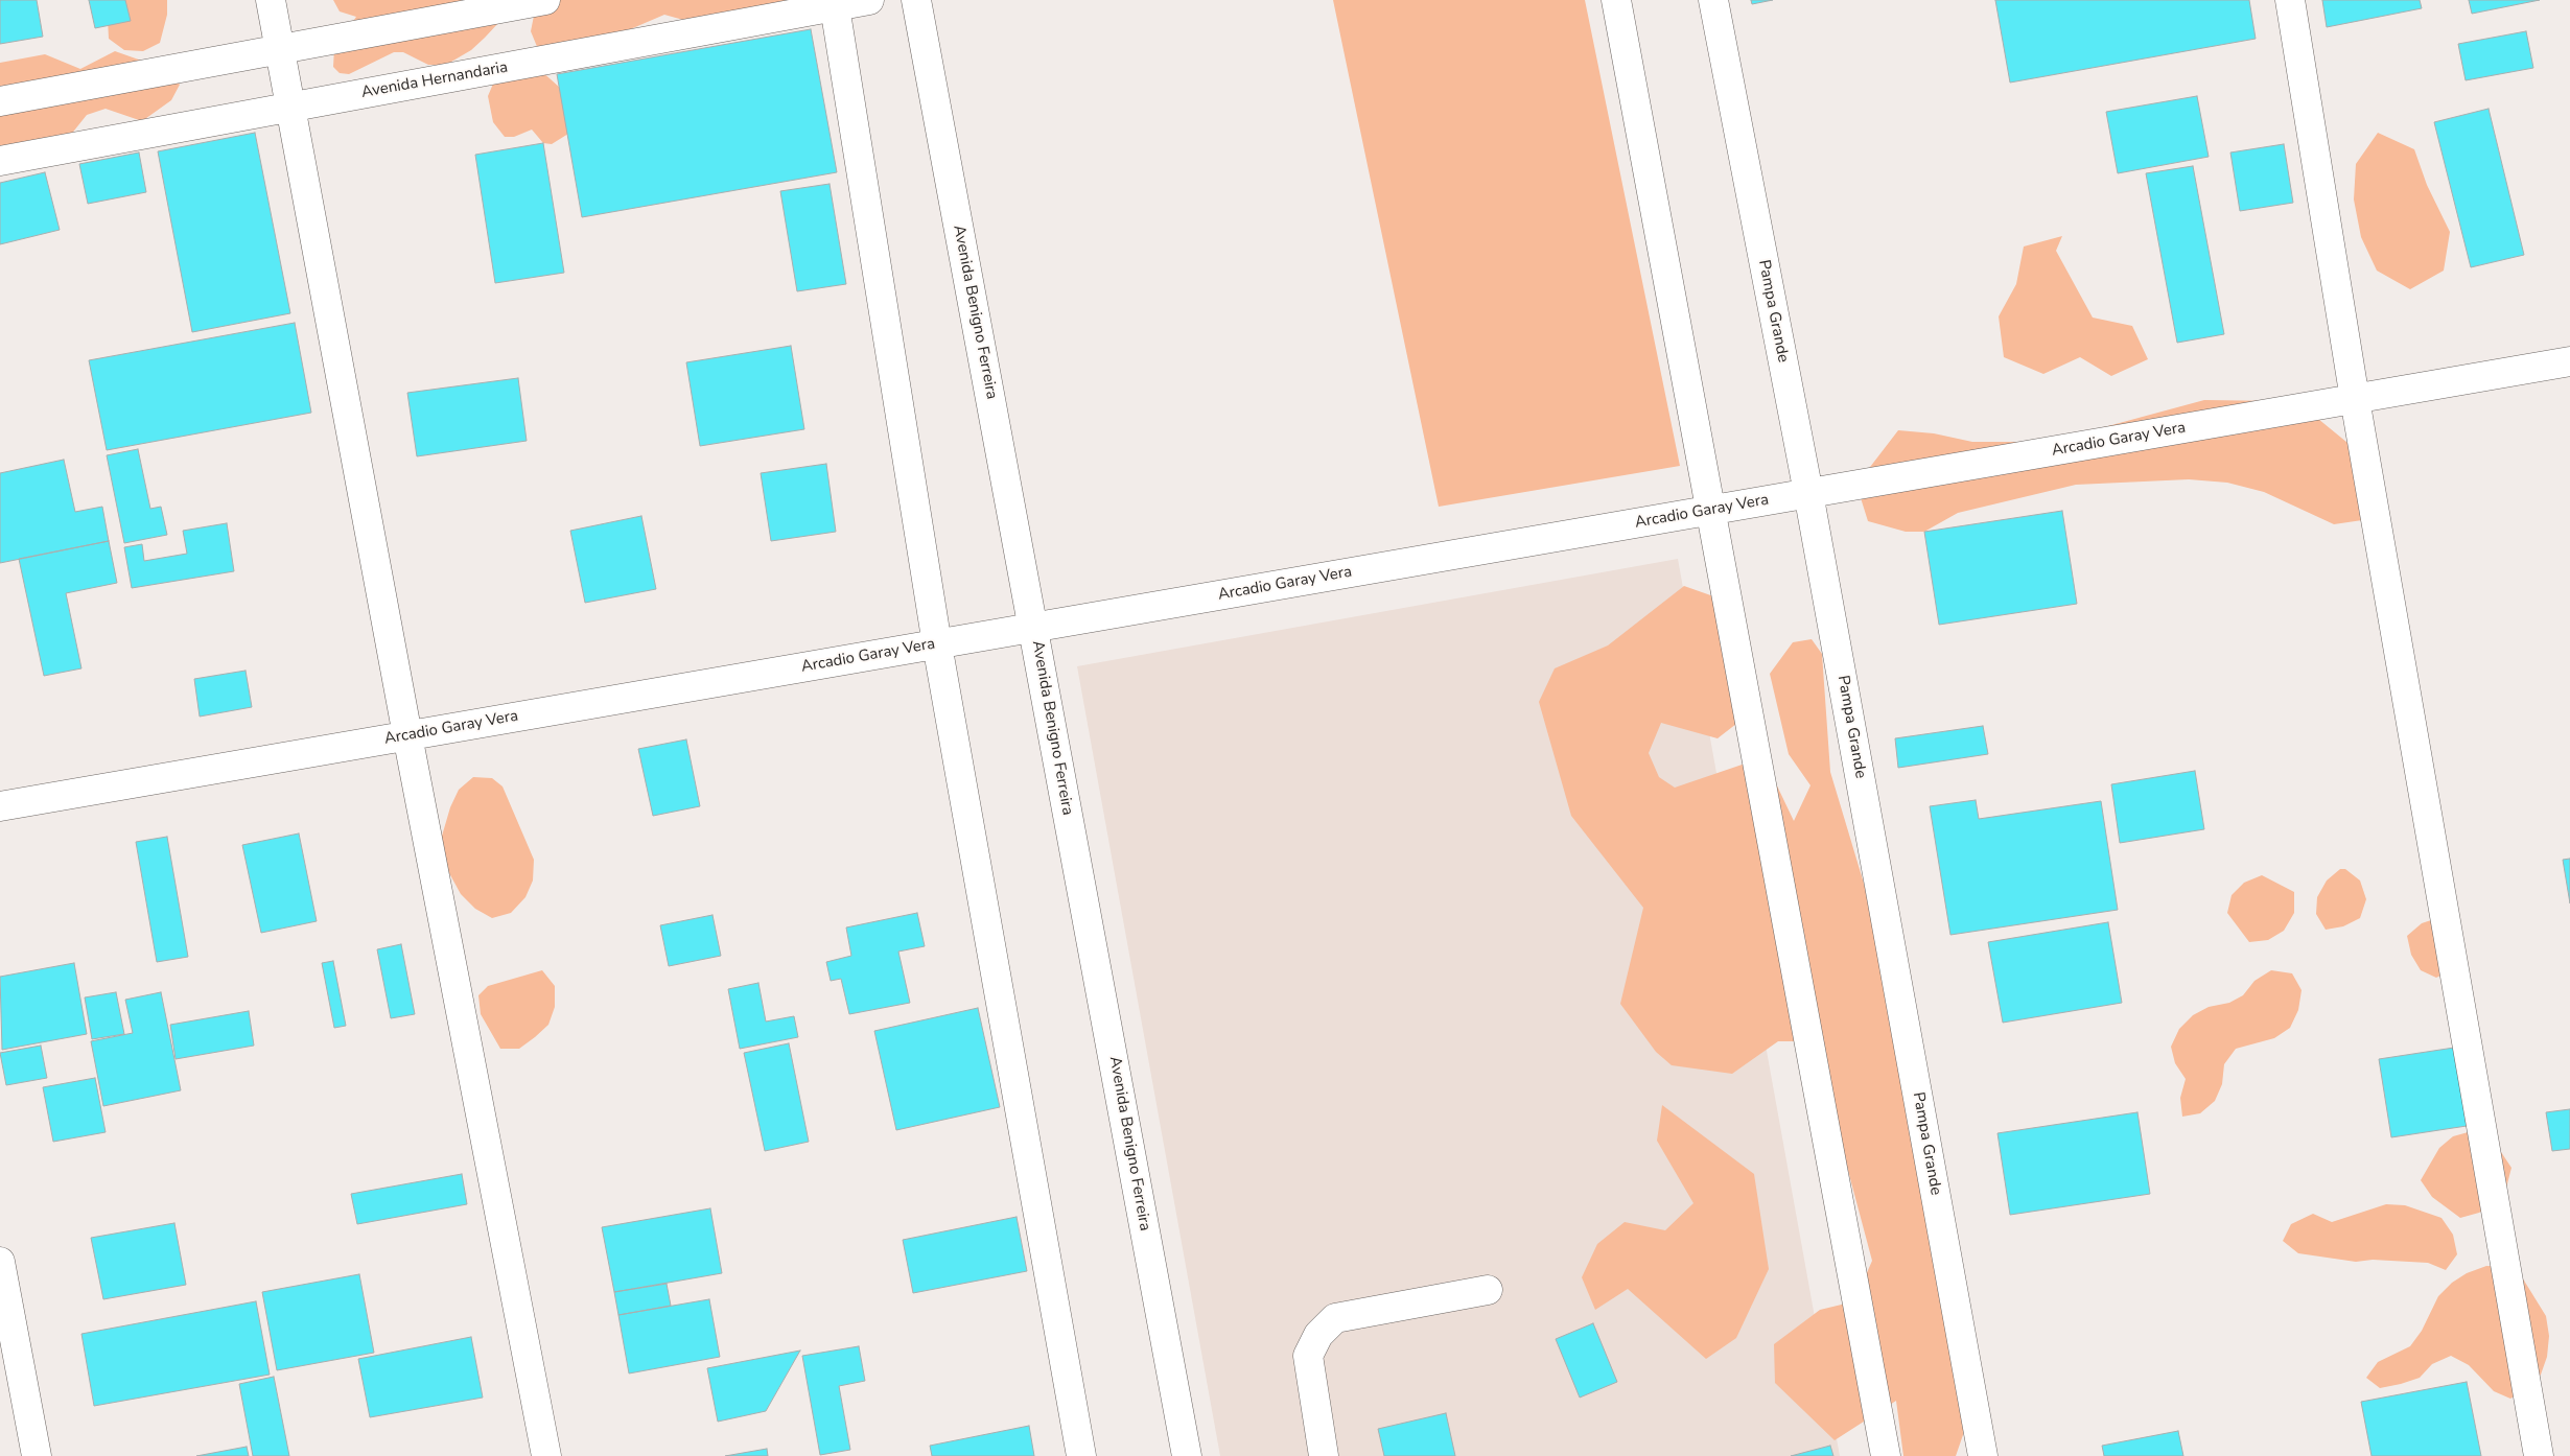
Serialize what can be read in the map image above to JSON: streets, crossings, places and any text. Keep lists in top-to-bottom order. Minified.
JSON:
{"streets":{"street":["Avenida Hernandaria","Pampa Grande","Avenida Benigno Ferreira","Arcadio Garay Vera"]},"crossings":[["Pampa Grande","Arcadio Garay Vera"],["Avenida Benigno Ferreira","Arcadio Garay Vera"]]}
